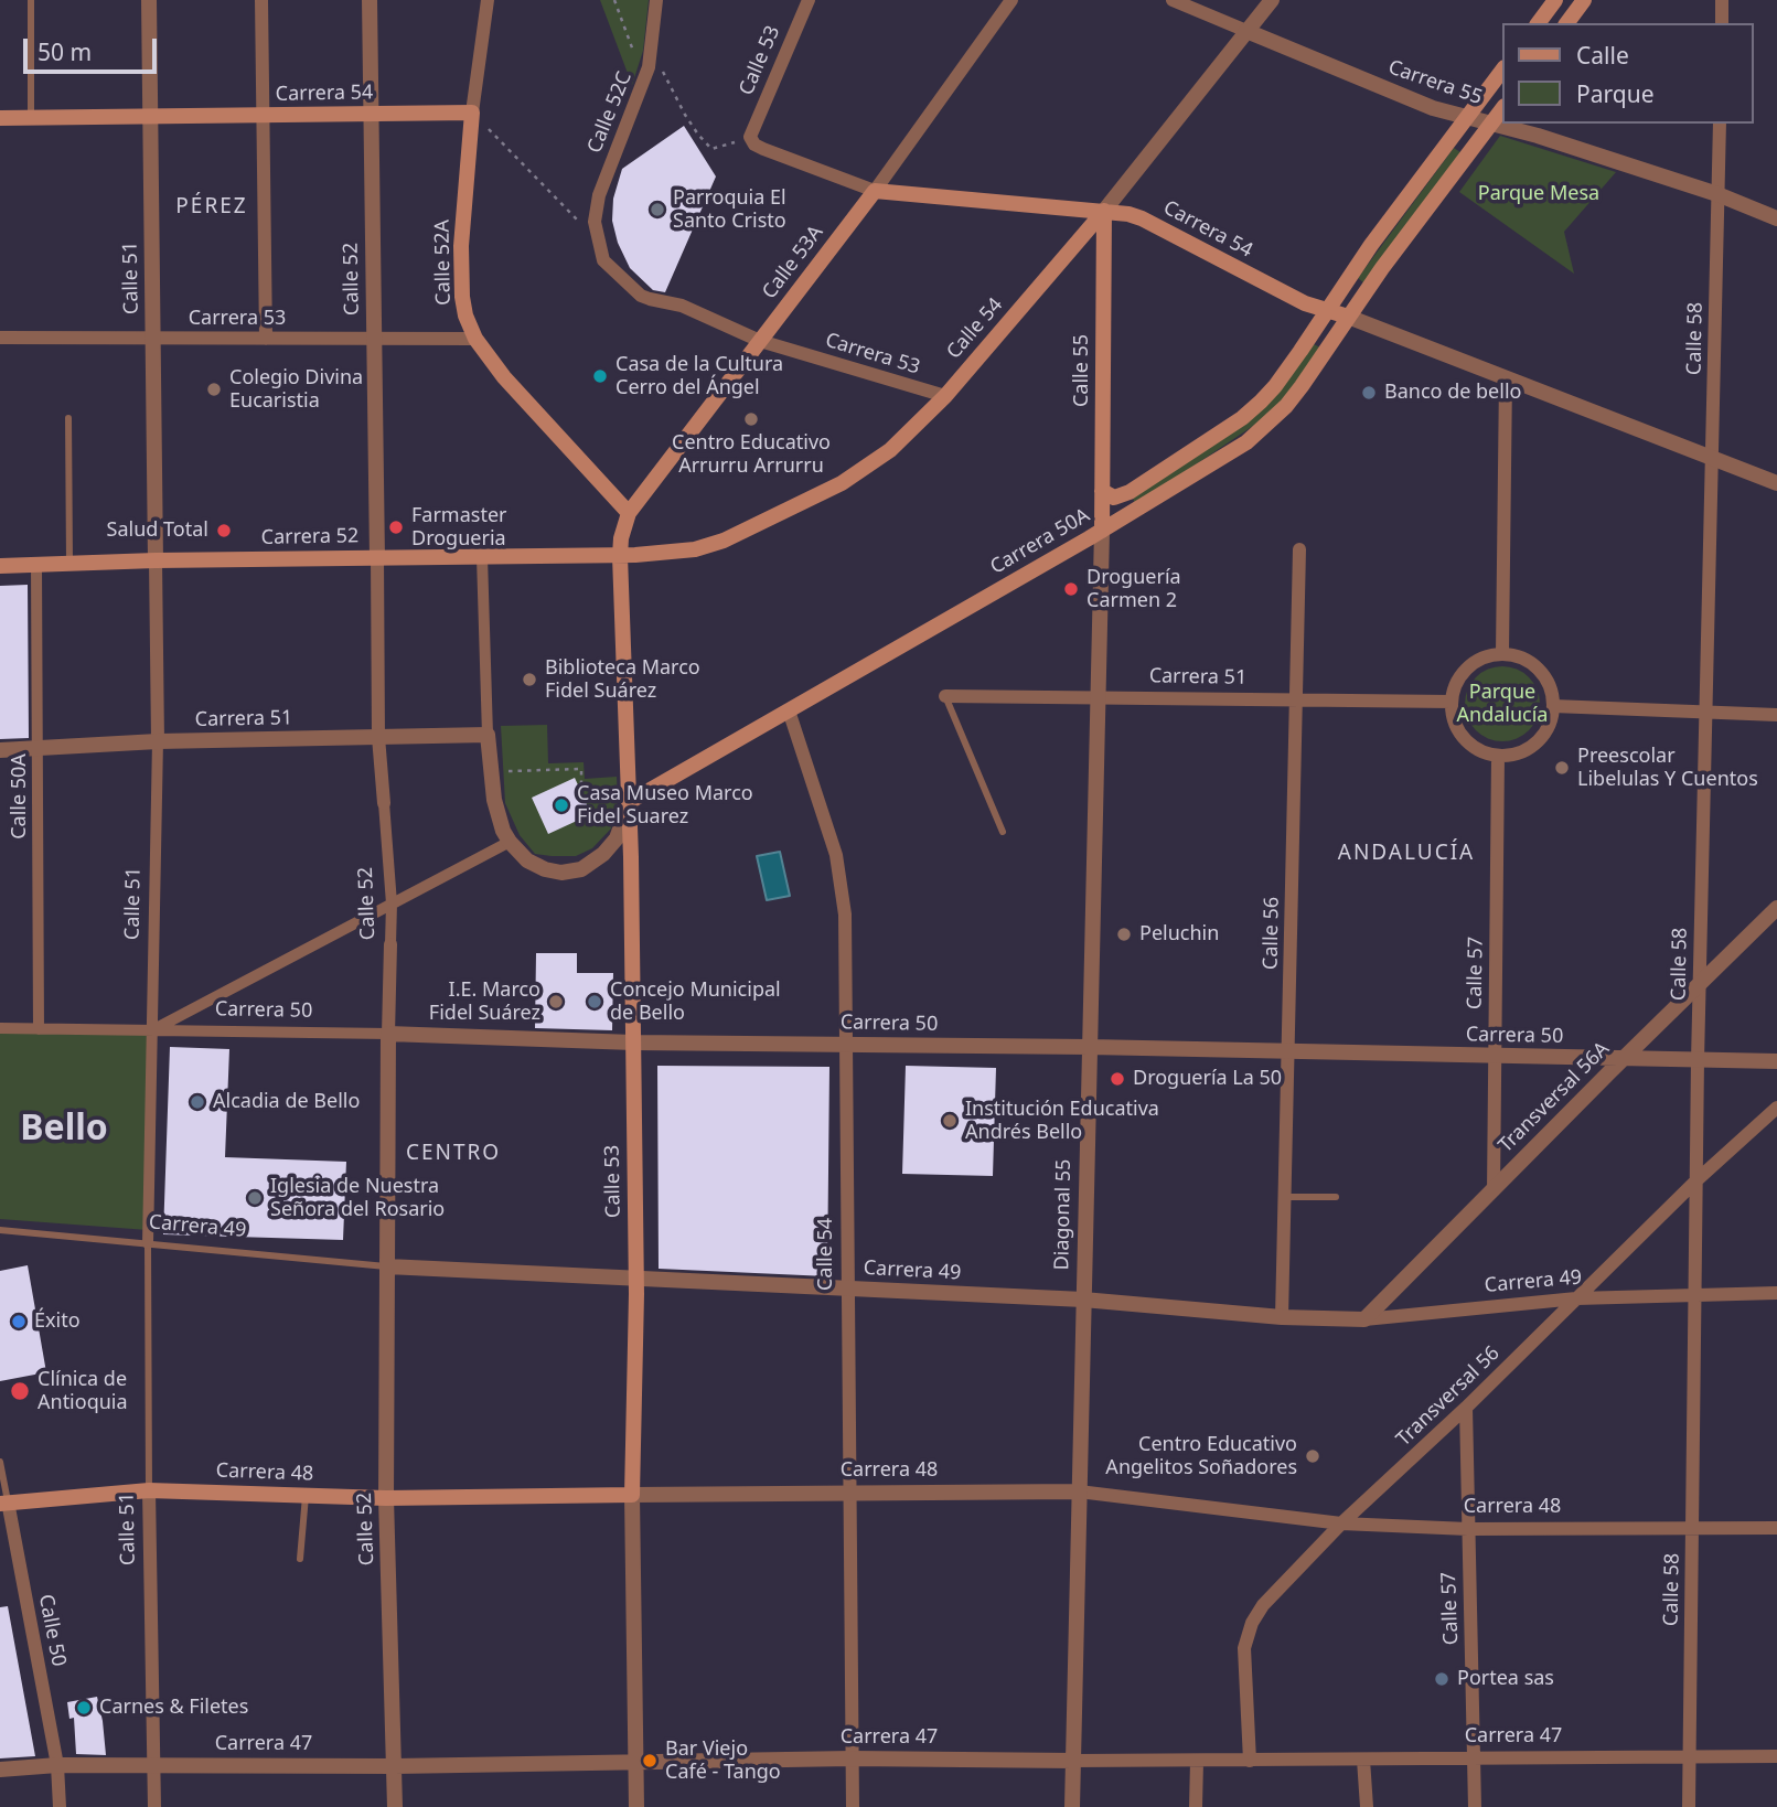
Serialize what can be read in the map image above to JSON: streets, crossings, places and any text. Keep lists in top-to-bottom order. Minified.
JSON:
{"streets":{"main road":["Calle 53","Carrera 54","Calle 52A","Calle 53A","Calle 54","Calle 55","Carrera 52","Carrera 50A","Carrera 48"],"street":["Carrera 55","Calle 52C","Calle 51","Calle 52","Carrera 53","Calle 58","Carrera 51","Calle 50A","Calle 56","Calle 57","Carrera 50","Transversal 56A","Diagonal 55","Carrera 49","Transversal 56","Calle 50","Carrera 47"]},"crossings":[["Calle 53","Carrera 54"],["Calle 53","Calle 53A"],["Calle 53","Calle 54"],["Calle 53","Carrera 52"],["Calle 53","Carrera 50A"],["Calle 53","Carrera 50"],["Calle 53","Carrera 49"],["Calle 53","Carrera 48"],["Calle 53","Carrera 47"],["Carrera 55","Calle 54"],["Carrera 55","Calle 58"],["Carrera 55","Carrera 50A"],["Carrera 54","Calle 52A"],["Carrera 54","Calle 53A"],["Carrera 54","Calle 51"],["Carrera 54","Calle 52"],["Carrera 54","Calle 54"],["Carrera 54","Calle 58"],["Carrera 54","Calle 55"],["Carrera 54","Carrera 50A"],["Calle 52C","Carrera 53"],["Calle 52A","Calle 53A"],["Calle 52A","Carrera 53"],["Calle 53A","Carrera 53"],["Calle 53A","Calle 54"],["Calle 53A","Carrera 52"],["Calle 51","Carrera 53"],["Calle 51","Carrera 52"],["Calle 51","Carrera 51"],["Calle 51","Carrera 50"],["Calle 51","Carrera 49"],["Calle 51","Carrera 48"],["Calle 51","Carrera 47"],["Calle 52","Carrera 53"],["Calle 52","Carrera 52"],["Calle 52","Carrera 51"],["Calle 52","Carrera 50"],["Calle 52","Carrera 49"],["Calle 52","Carrera 48"],["Calle 52","Carrera 47"],["Carrera 53","Calle 54"],["Calle 54","Calle 55"],["Calle 54","Carrera 52"],["Calle 54","Carrera 50A"],["Calle 54","Carrera 50"],["Calle 54","Carrera 49"],["Calle 54","Carrera 48"],["Calle 54","Carrera 47"],["Calle 58","Carrera 50"],["Calle 58","Transversal 56A"],["Calle 58","Carrera 49"],["Calle 58","Transversal 56"],["Calle 58","Carrera 48"],["Calle 58","Carrera 47"],["Calle 55","Carrera 50A"],["Calle 55","Diagonal 55"],["Carrera 52","Calle 50A"],["Carrera 50A","Diagonal 55"],["Carrera 51","Calle 50A"],["Carrera 51","Calle 56"],["Carrera 51","Calle 57"],["Carrera 51","Diagonal 55"],["Calle 50A","Carrera 50"],["Calle 56","Carrera 50"],["Calle 56","Carrera 49"],["Calle 57","Carrera 50"],["Calle 57","Transversal 56A"],["Calle 57","Transversal 56"],["Calle 57","Carrera 48"],["Calle 57","Carrera 47"],["Carrera 50","Transversal 56A"],["Carrera 50","Diagonal 55"],["Transversal 56A","Carrera 49"],["Diagonal 55","Carrera 49"],["Diagonal 55","Carrera 48"],["Diagonal 55","Carrera 47"],["Carrera 49","Transversal 56"],["Transversal 56","Carrera 48"],["Transversal 56","Carrera 47"],["Carrera 48","Calle 50"],["Calle 50","Carrera 47"]],"districts":["PÉREZ","ANDALUCÍA","Bello","CENTRO"],"parks":["Parque Mesa","Parque Andalucía"],"places":["Parroquia El Santo Cristo","Casa de la Cultura Cerro del Ángel","Colegio Divina Eucaristia","Banco de bello","Centro Educativo Arrurru Arrurru","Farmaster Drogueria","Salud Total","Droguería Carmen 2","Biblioteca Marco Fidel Suárez","Preescolar Libelulas Y Cuentos","Casa Museo Marco Fidel Suarez","Peluchin","I.E. Marco Fidel Suárez","Concejo Municipal de Bello","Droguería La 50","Alcadia de Bello","Institución Educativa Andrés Bello","Iglesia de Nuestra Señora del Rosario","Éxito","Clínica de Antioquia","Centro Educativo Angelitos Soñadores","Portea sas","Carnes & Filetes","Bar Viejo Café - Tango"],"legend":["Calle","Parque"],"scale_bar":"50 m"}
